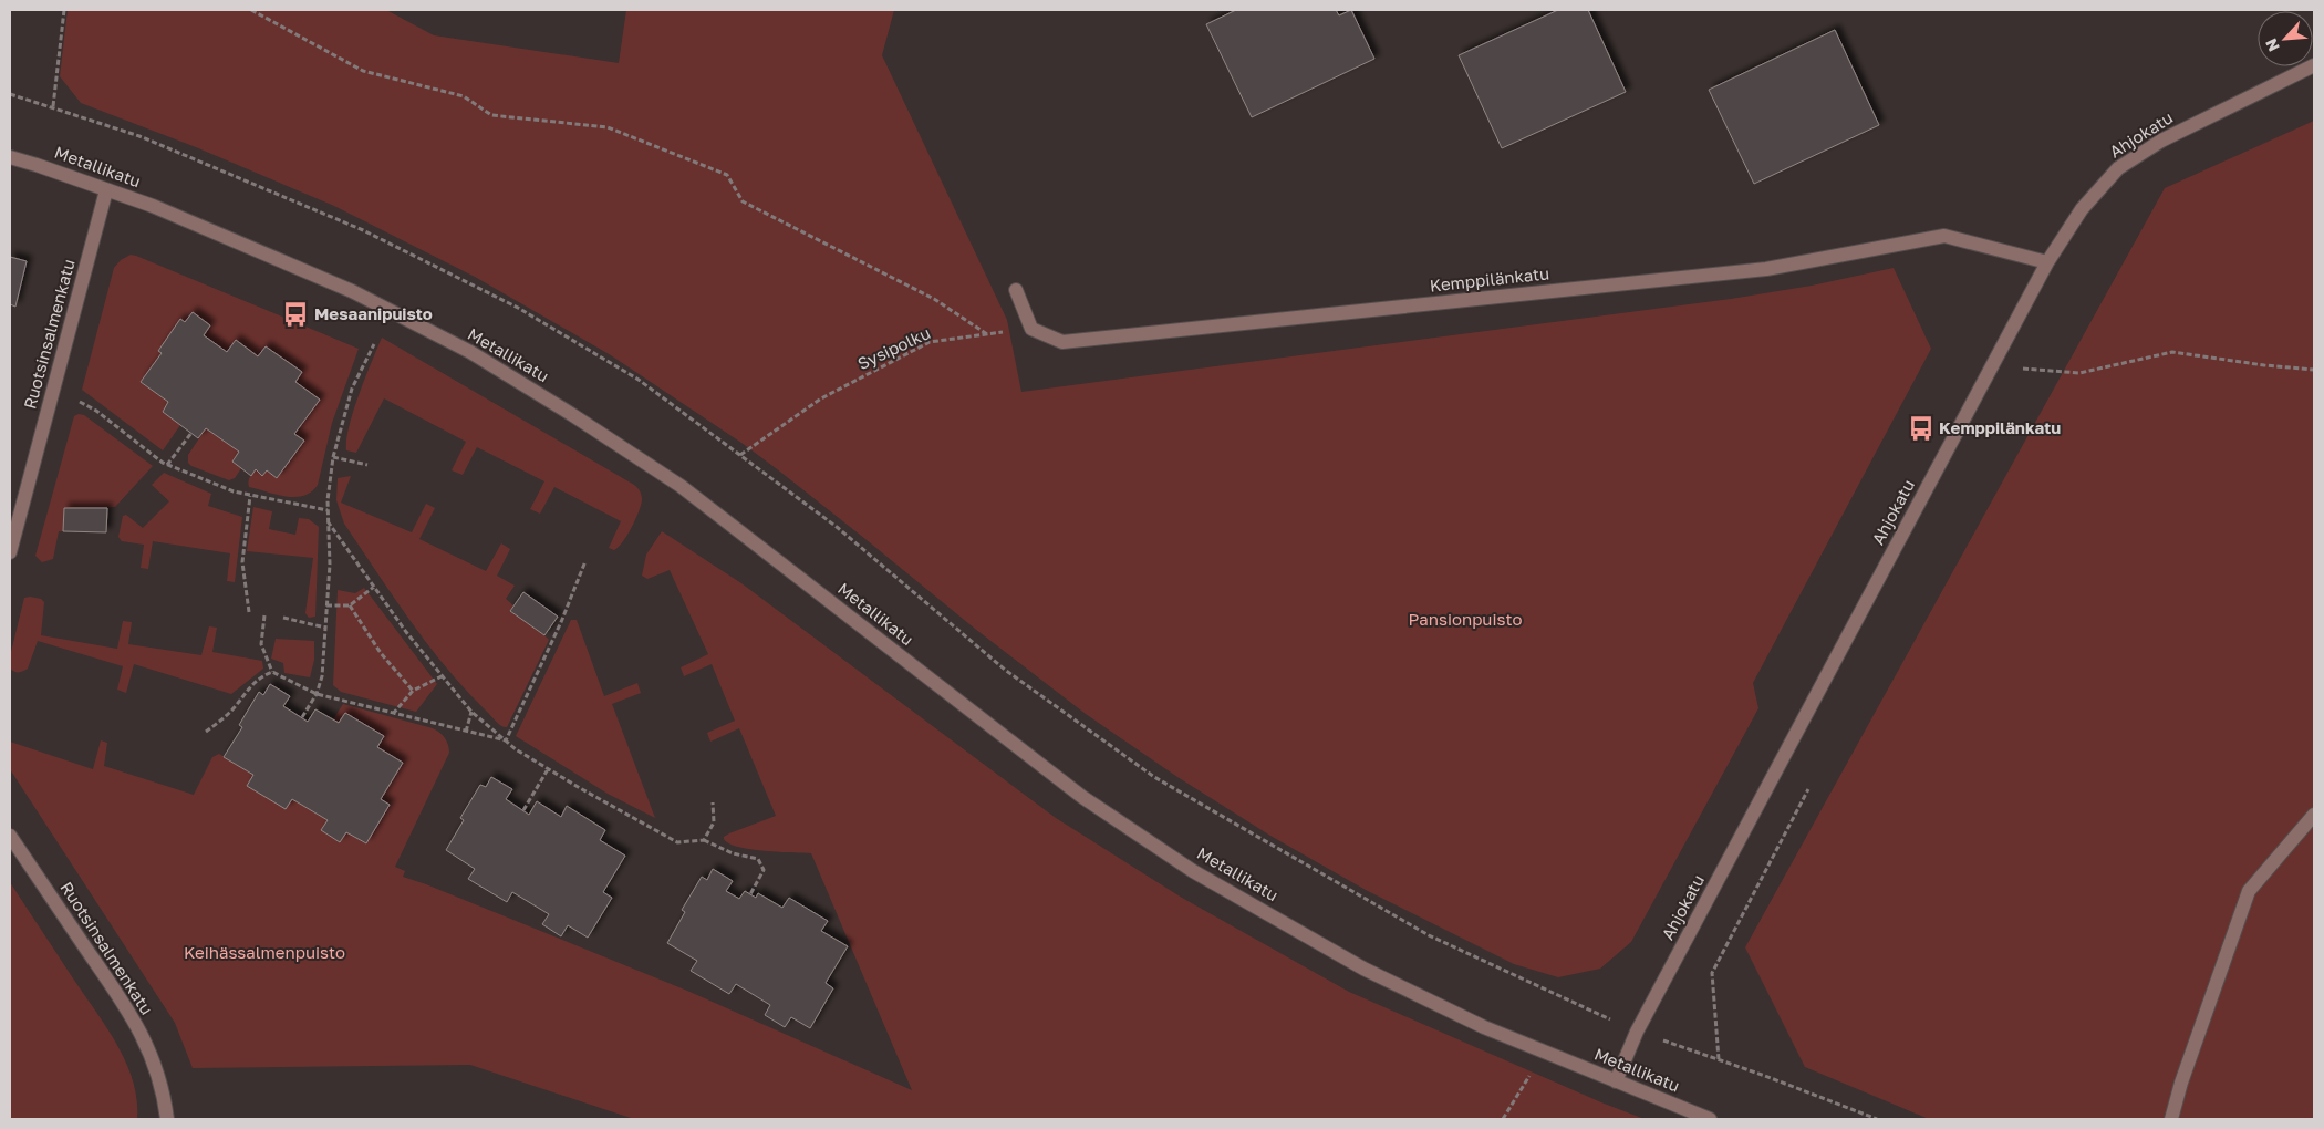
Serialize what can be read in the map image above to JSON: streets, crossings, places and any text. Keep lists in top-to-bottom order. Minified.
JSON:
{"streets":{"street":["Ahjokatu","Metallikatu","Kemppilänkatu","Ruotsinsalmenkatu"],"path":["Sysipolku"]},"crossings":[["Ahjokatu","Metallikatu"],["Ahjokatu","Kemppilänkatu"],["Metallikatu","Ruotsinsalmenkatu"],["Kemppilänkatu","Sysipolku"]],"parks":["Pansionpuisto","Keihässalmenpuisto"],"places":{"bus stop":["Mesaanipuisto","Kemppilänkatu"]},"north":"bottom left"}
